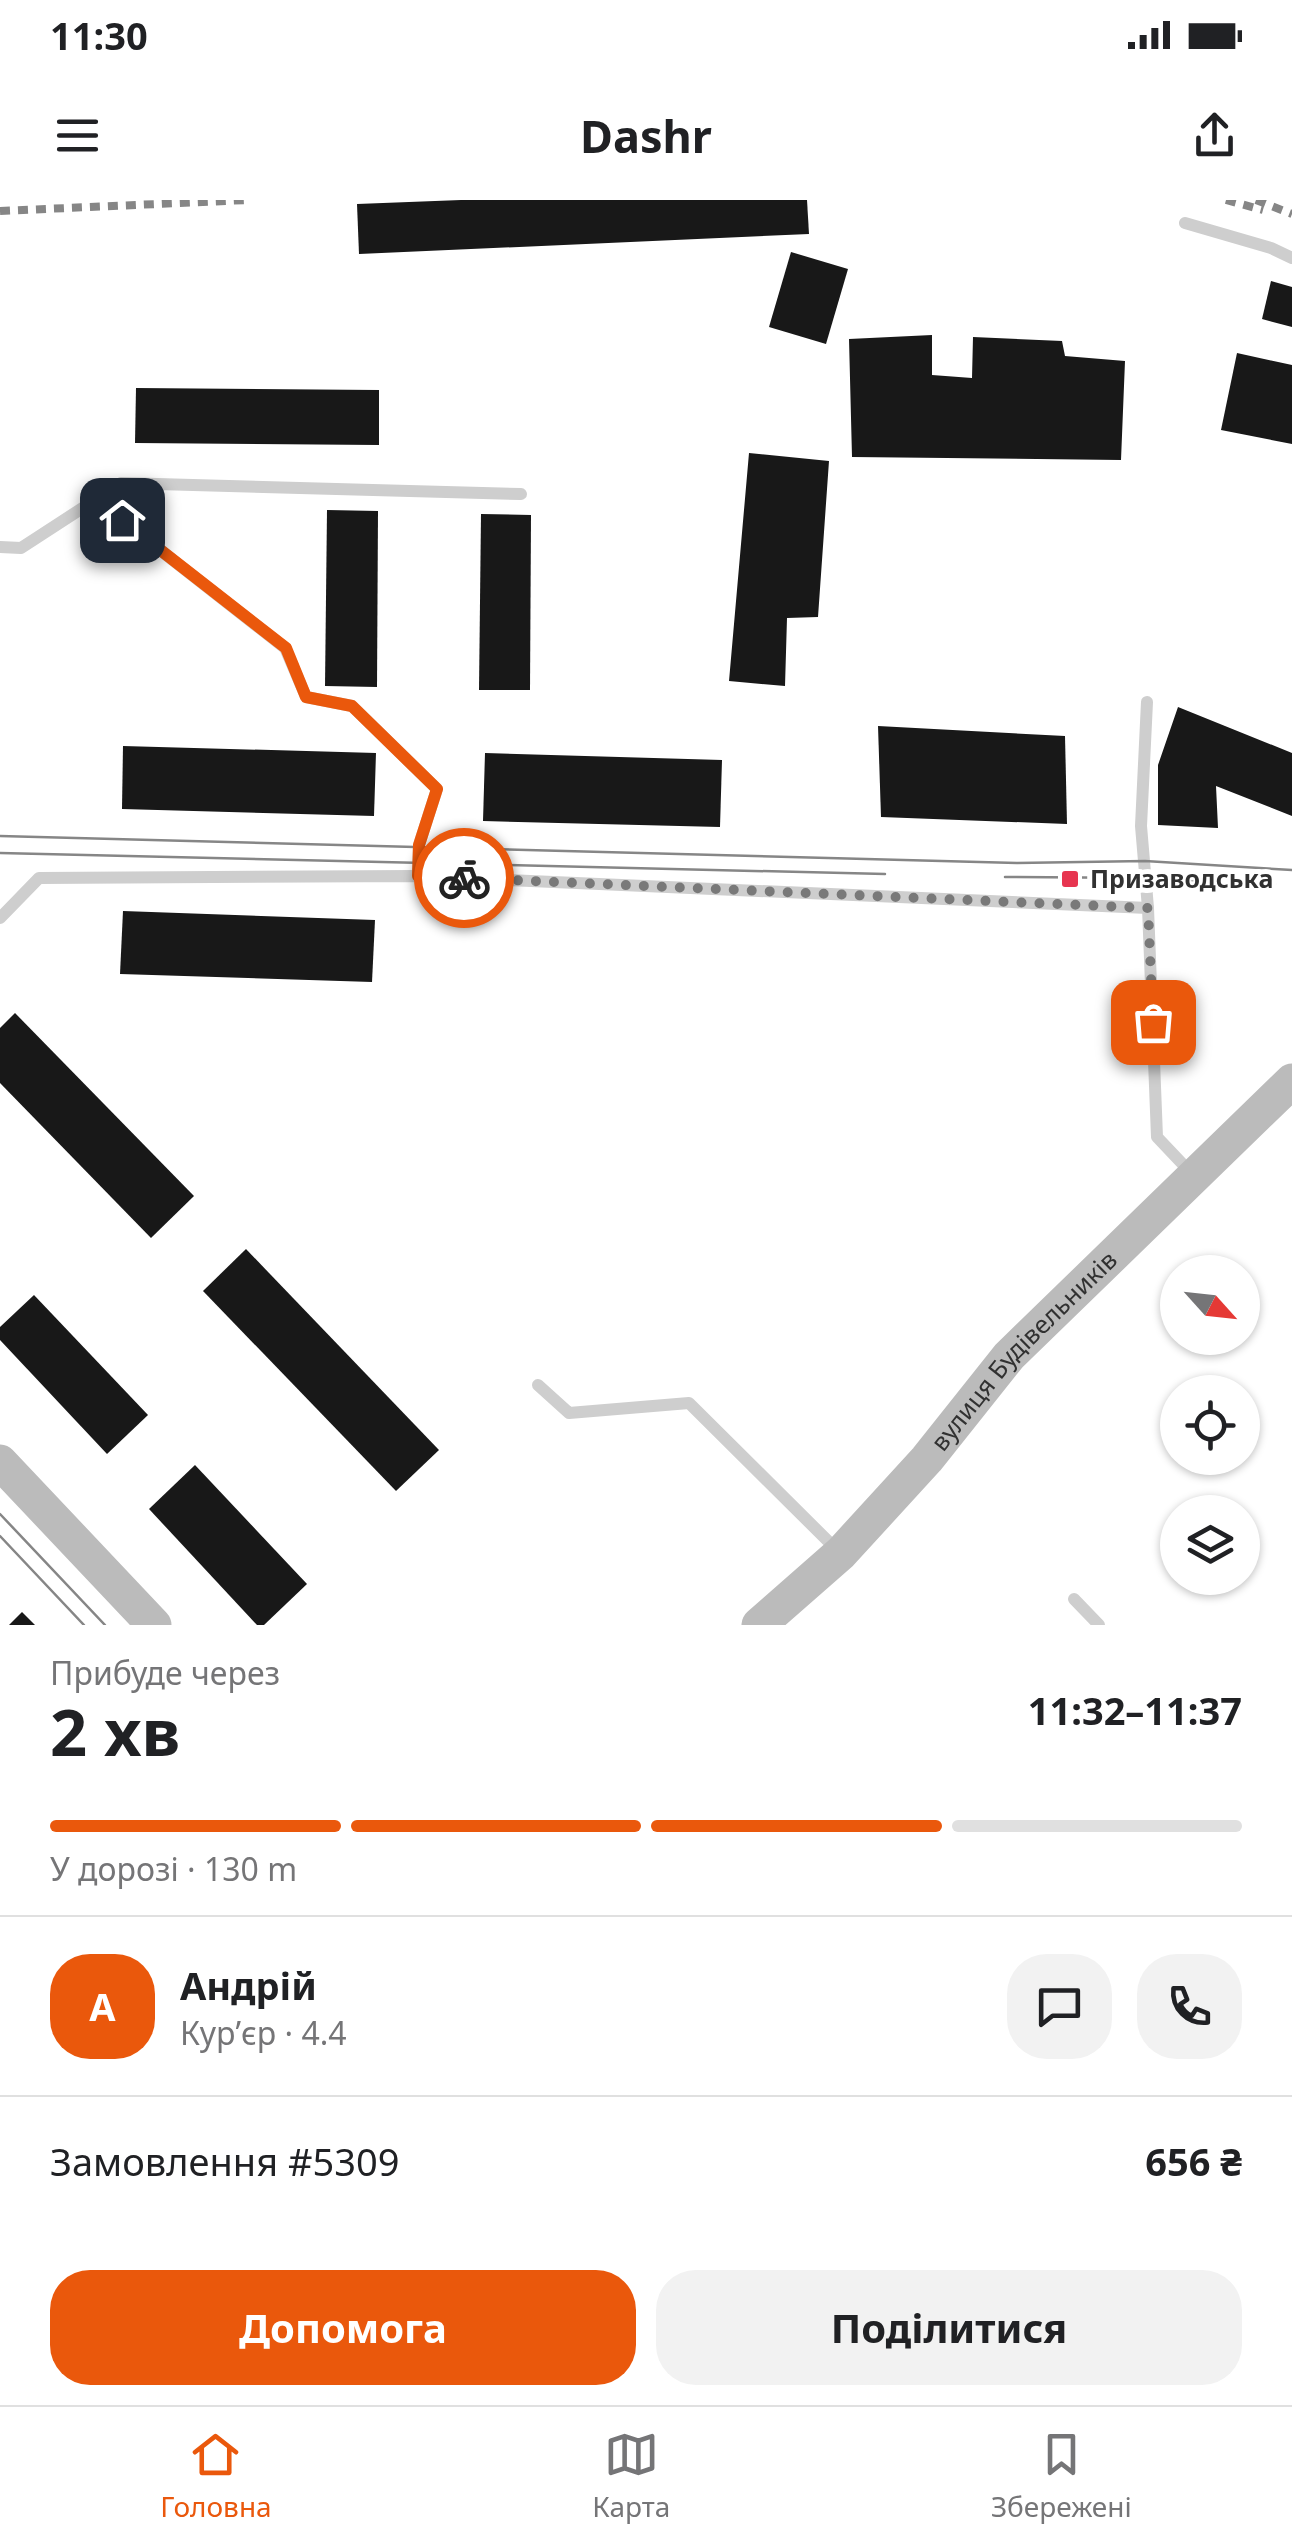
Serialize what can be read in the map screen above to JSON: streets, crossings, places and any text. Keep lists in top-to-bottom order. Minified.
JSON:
{"streets":{"street":["вулиця Будівельників"]},"places":{"transit":["Призаводська"]},"north":"bottom right","page":{"status":"11:30","header":"Dashr","heading":["2 хв","Прибуде через","11:32–11:37"],"panel":["Андрій","Кур’єр · 4.4","Замовлення #5309","656 ₴"],"bar":"У дорозі · 130 m","round":"А","buttons":["Допомога","Поділитися"],"tabs":["Головна","Карта","Збережені"]}}
